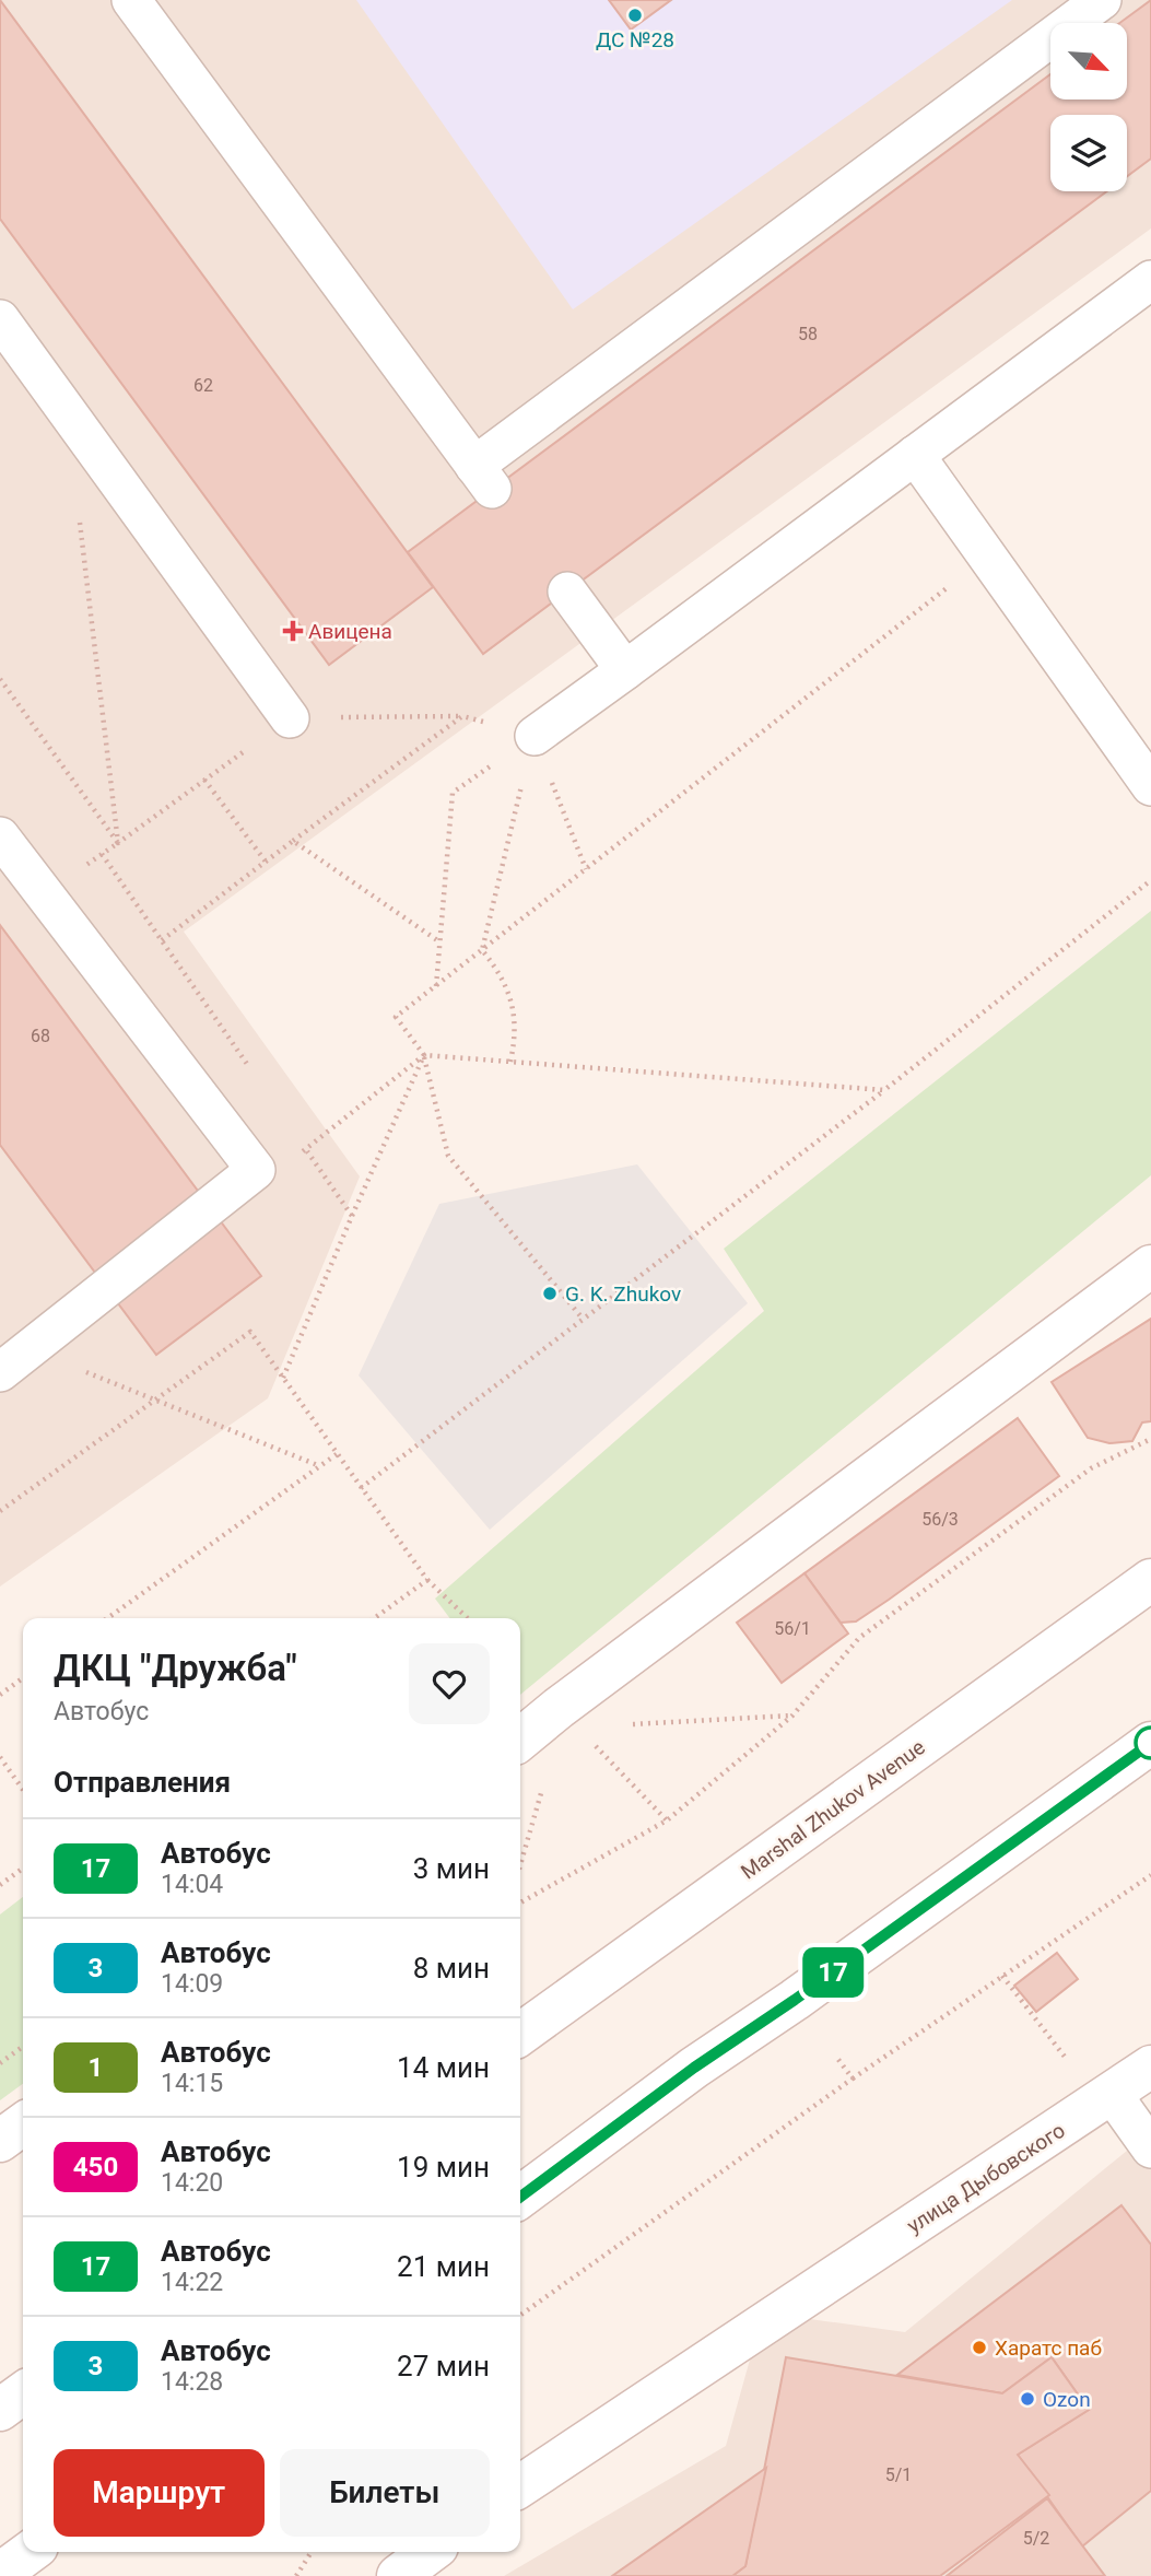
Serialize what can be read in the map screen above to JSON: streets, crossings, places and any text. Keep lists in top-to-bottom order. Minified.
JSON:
{"streets":{"street":["Marshal Zhukov Avenue","улица Дыбовского"]},"places":{"other":["ДС №28","G. K. Zhukov","Харатс паб","Ozon"],"health":["Авицена"]},"lines":["bus line 17"],"house_numbers":["58","62","68","56/3","56/1","5/1","5/2"],"north":"bottom right","page":{"on_map":"17","heading":[["ДКЦ \"Дружба\"","Автобус"],"Отправления"],"list":[{"mark":"17","name":"Автобус","note":"14:04","value":"3 мин"},{"mark":"3","name":"Автобус","note":"14:09","value":"8 мин"},{"mark":"1","name":"Автобус","note":"14:15","value":"14 мин"},{"mark":"450","name":"Автобус","note":"14:20","value":"19 мин"},{"mark":"17","name":"Автобус","note":"14:22","value":"21 мин"},{"mark":"3","name":"Автобус","note":"14:28","value":"27 мин"}],"buttons":["Маршрут","Билеты"]}}
